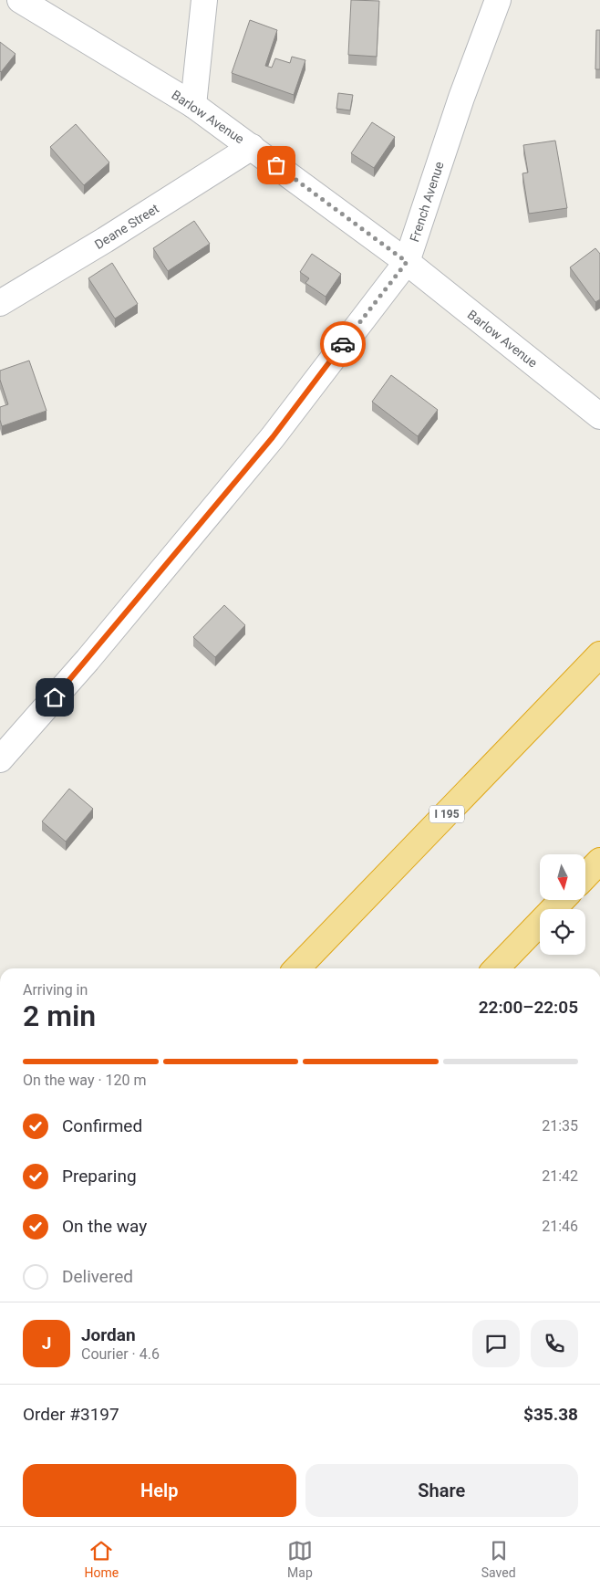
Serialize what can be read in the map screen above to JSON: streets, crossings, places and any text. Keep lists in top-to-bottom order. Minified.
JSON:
{"streets":{"highway":["I 195"],"street":["Barlow Avenue","French Avenue","Deane Street"]},"crossings":[["Barlow Avenue","French Avenue"],["Barlow Avenue","Deane Street"]],"north":"bottom","page":{"heading":["2 min","Arriving in","22:00–22:05"],"panel":["Jordan","Courier · 4.6","Order #3197","$35.38"],"bar":"On the way · 120 m","list":[["Confirmed","21:35"],["Preparing","21:42"],["On the way","21:46"],"Delivered"],"round":"J","buttons":["Help","Share"],"tabs":["Home","Map","Saved"]}}
